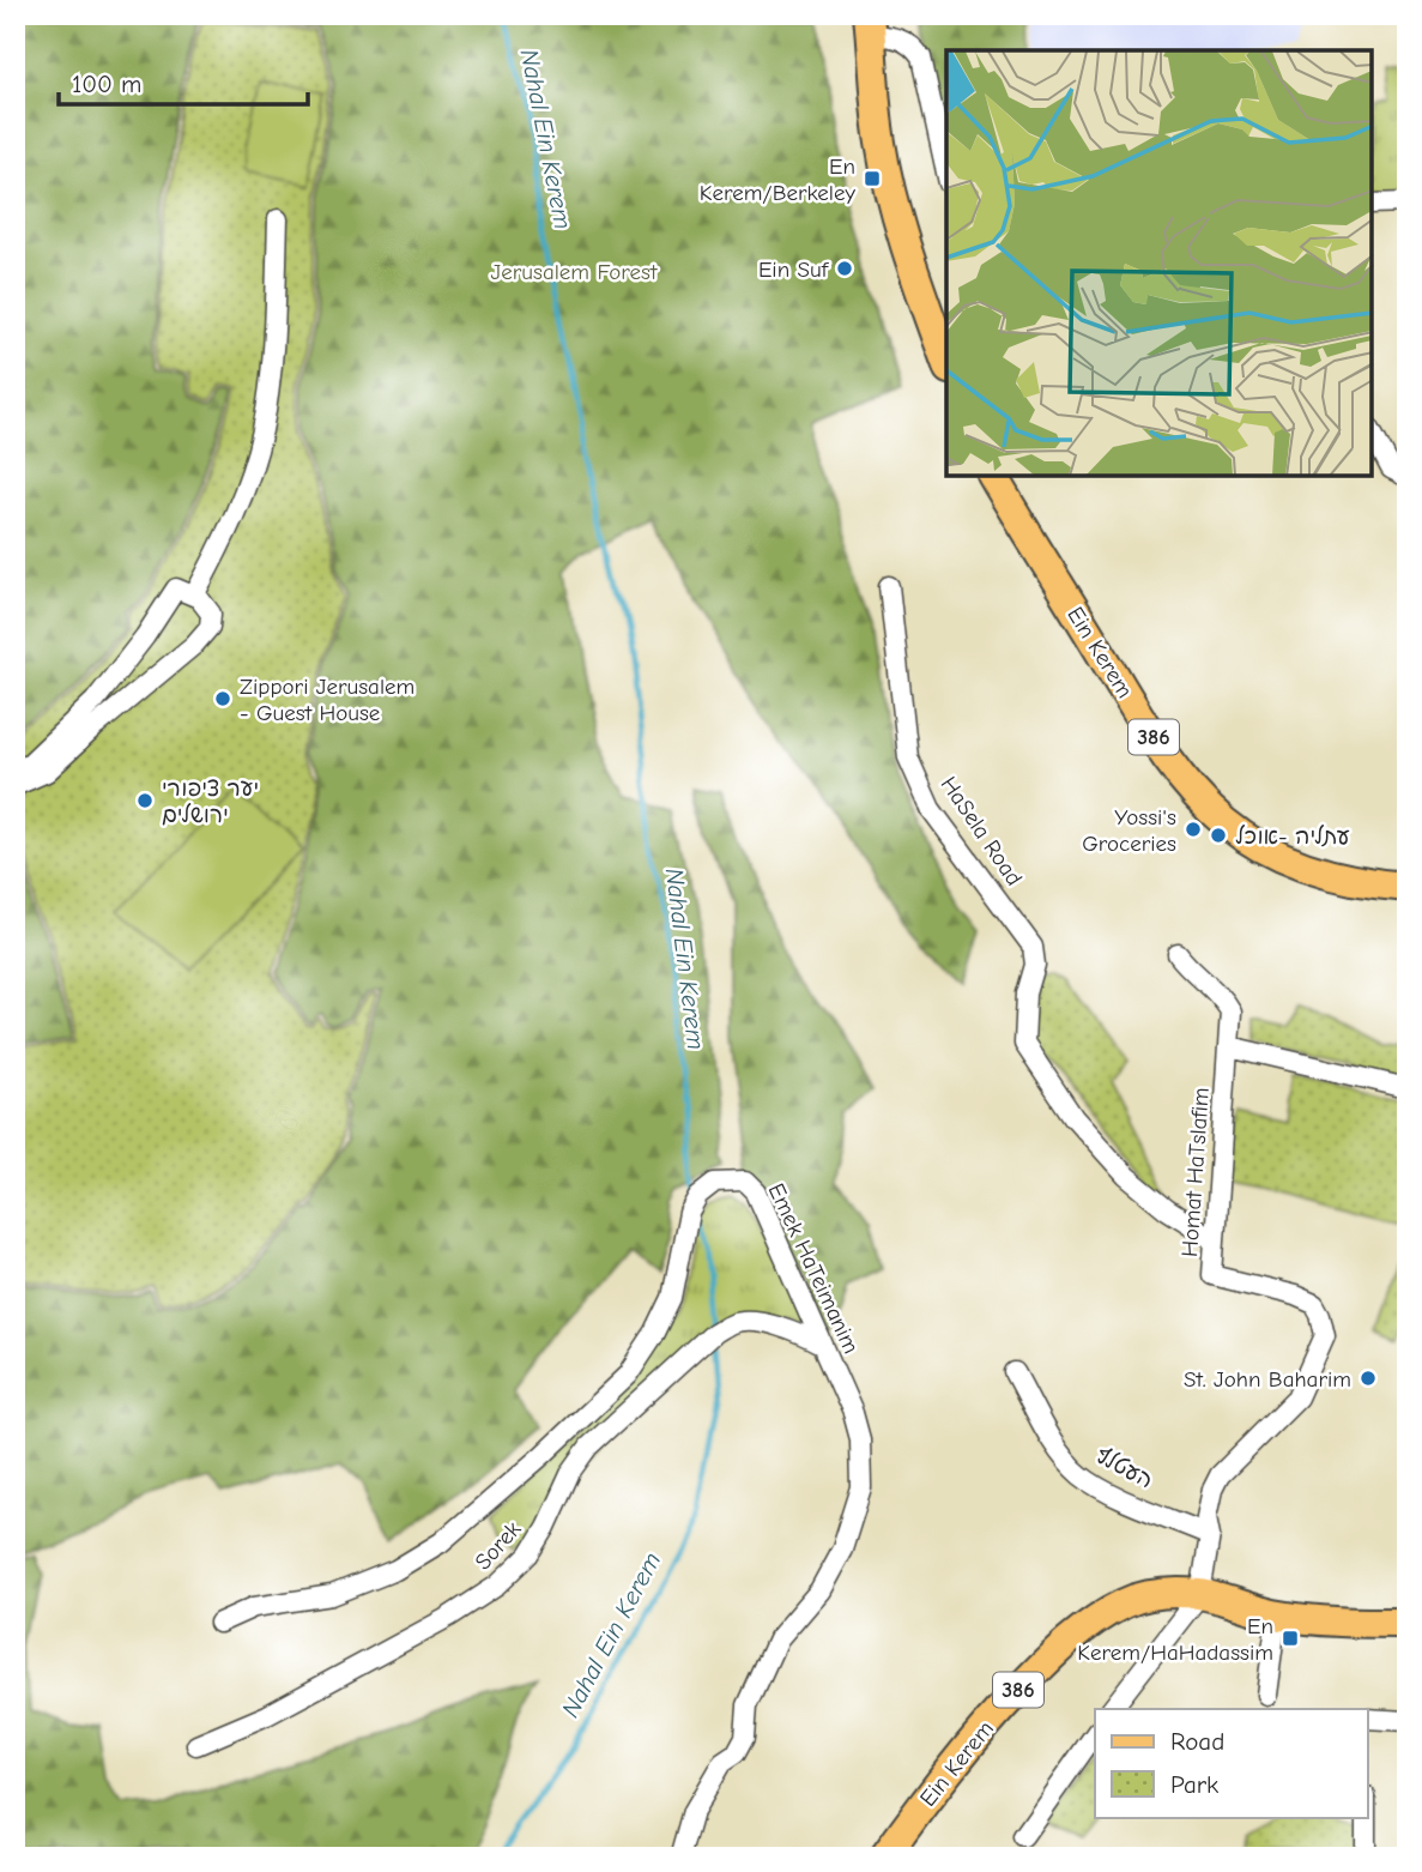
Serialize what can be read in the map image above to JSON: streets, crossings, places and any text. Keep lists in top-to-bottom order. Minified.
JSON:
{"streets":{"main road":["Ein Kerem","386"],"street":["HaSela Road","Homat HaTslafim","Emek HaTeimanim","העטלף","Sorek"]},"crossings":[["Ein Kerem","Homat HaTslafim"],["HaSela Road","Homat HaTslafim"],["Homat HaTslafim","העטלף"],["Emek HaTeimanim","Sorek"]],"water":["Nahal Ein Kerem"],"parks":["Jerusalem Forest"],"places":{"transit":["En Kerem/Berkeley","En Kerem/HaHadassim"],"other":["Ein Suf","Zippori Jerusalem - Guest House","יער ציפורי ירושלים","Yossi's Groceries","עתליה -אוכל","St. John Baharim"]},"legend":["Road","Park"],"scale_bar":"100 m"}
